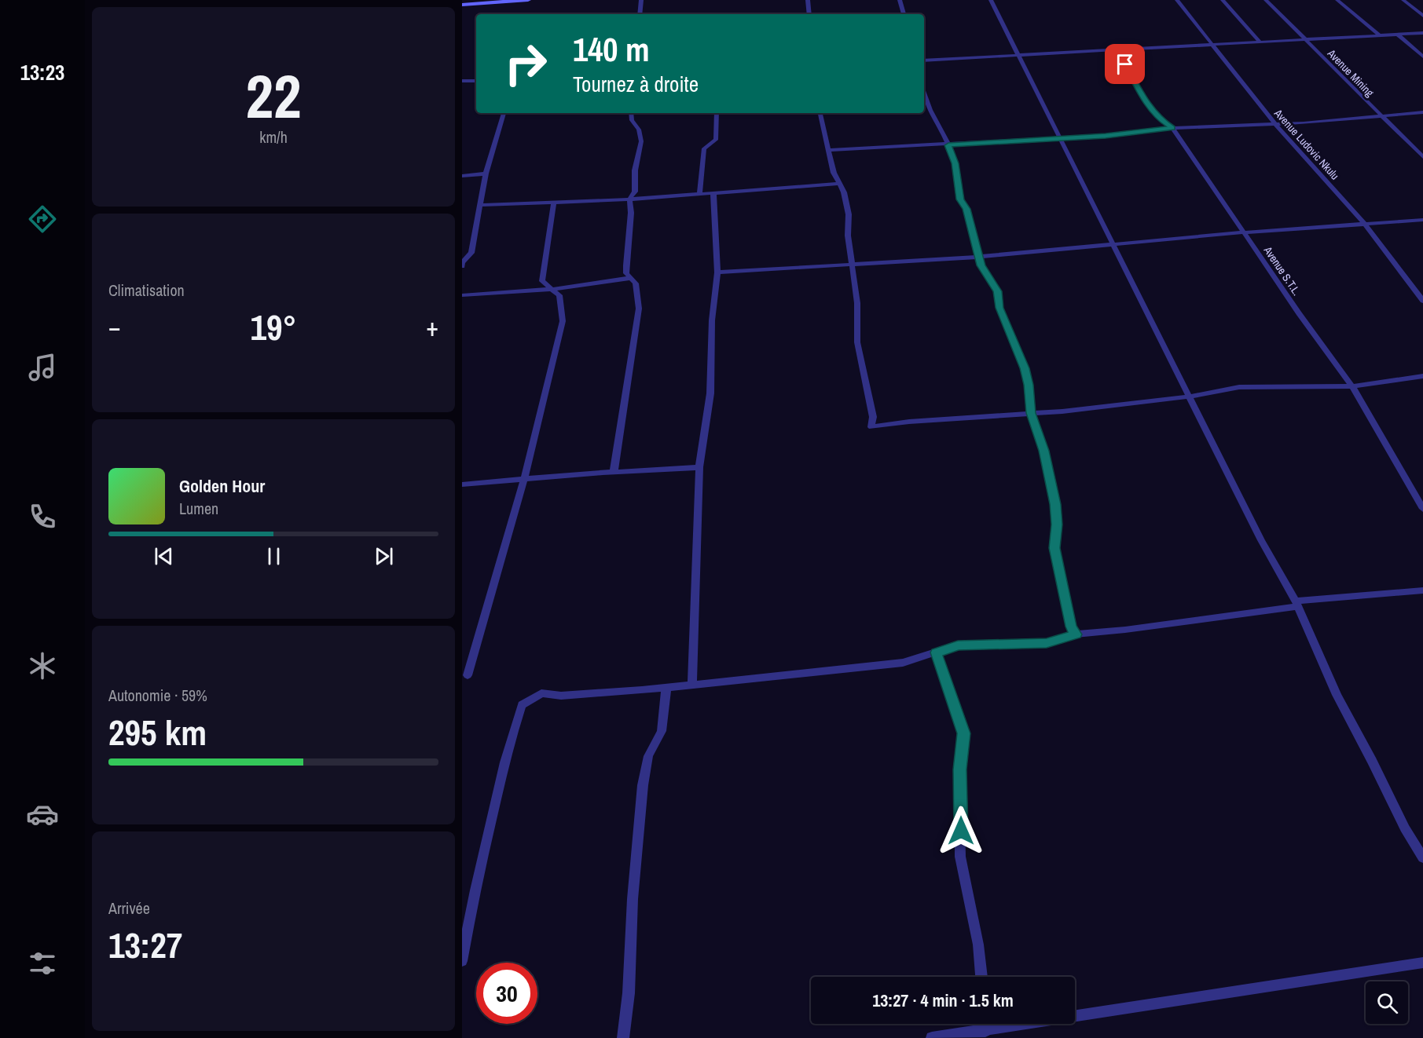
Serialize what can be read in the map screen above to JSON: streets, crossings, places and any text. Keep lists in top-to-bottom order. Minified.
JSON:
{"streets":{"street":["Avenue Mining","Avenue Ludovic Nkulu","Avenue S.T.L."]},"page":{"tabs":"13:23","tile":[["22","km/h"],"Climatisation",["Autonomie · 59%","295 km"],["Arrivée","13:27"]],"turn":["140 m","Tournez à droite"],"heat":["−","19°","+"],"song":["Golden Hour","Lumen"],"limit":"30","trip":"13:27 · 4 min · 1.5 km"}}
